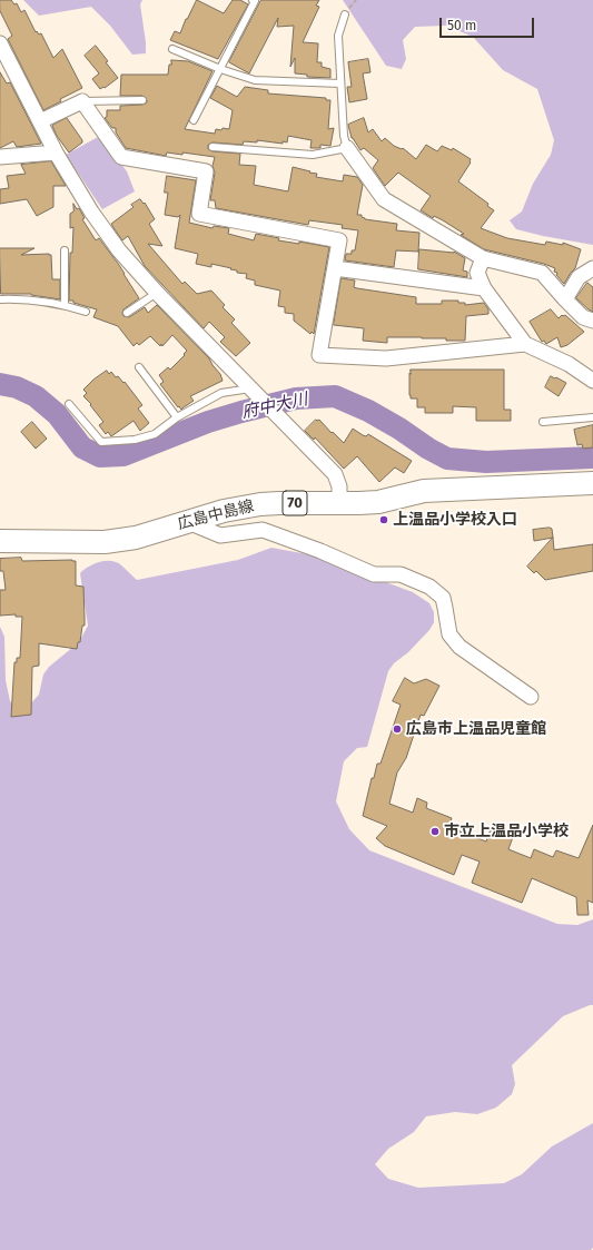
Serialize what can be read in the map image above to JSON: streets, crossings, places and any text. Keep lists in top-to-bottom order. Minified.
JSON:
{"streets":{"main road":["70","広島中島線"]},"water":["府中大川"],"places":["上温品小学校入口","広島市上温品児童館","市立上温品小学校"],"scale_bar":"50 m"}
